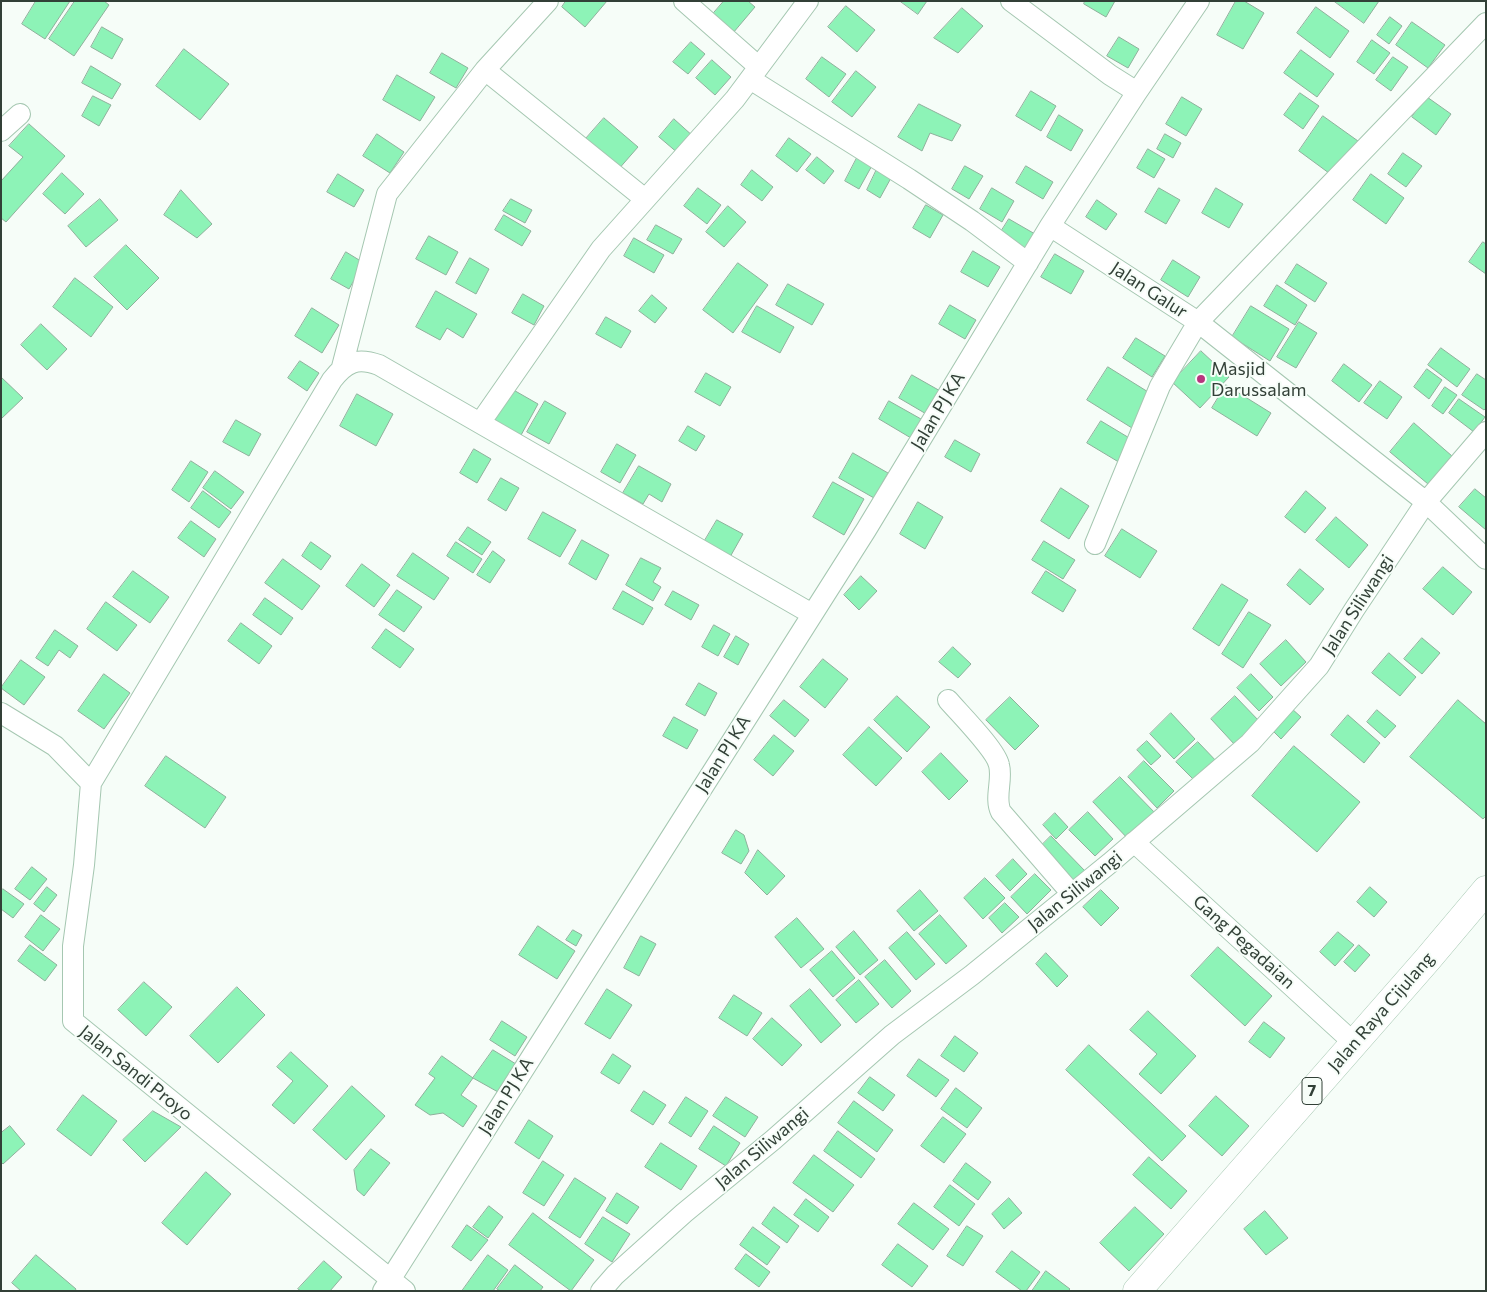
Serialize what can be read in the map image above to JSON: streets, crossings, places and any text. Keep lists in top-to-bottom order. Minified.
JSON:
{"streets":{"highway":["Jalan Raya Cijulang","7"],"street":["Jalan Galur","Jalan PJ KA","Jalan Siliwangi","Gang Pegadaian","Jalan Sandi Proyo"]},"crossings":[["Jalan Galur","Jalan PJ KA"],["Jalan Galur","Jalan Siliwangi"],["Jalan PJ KA","Jalan Sandi Proyo"],["Jalan Siliwangi","Gang Pegadaian"],["Gang Pegadaian","Jalan Raya Cijulang"]],"places":["Masjid Darussalam"]}
